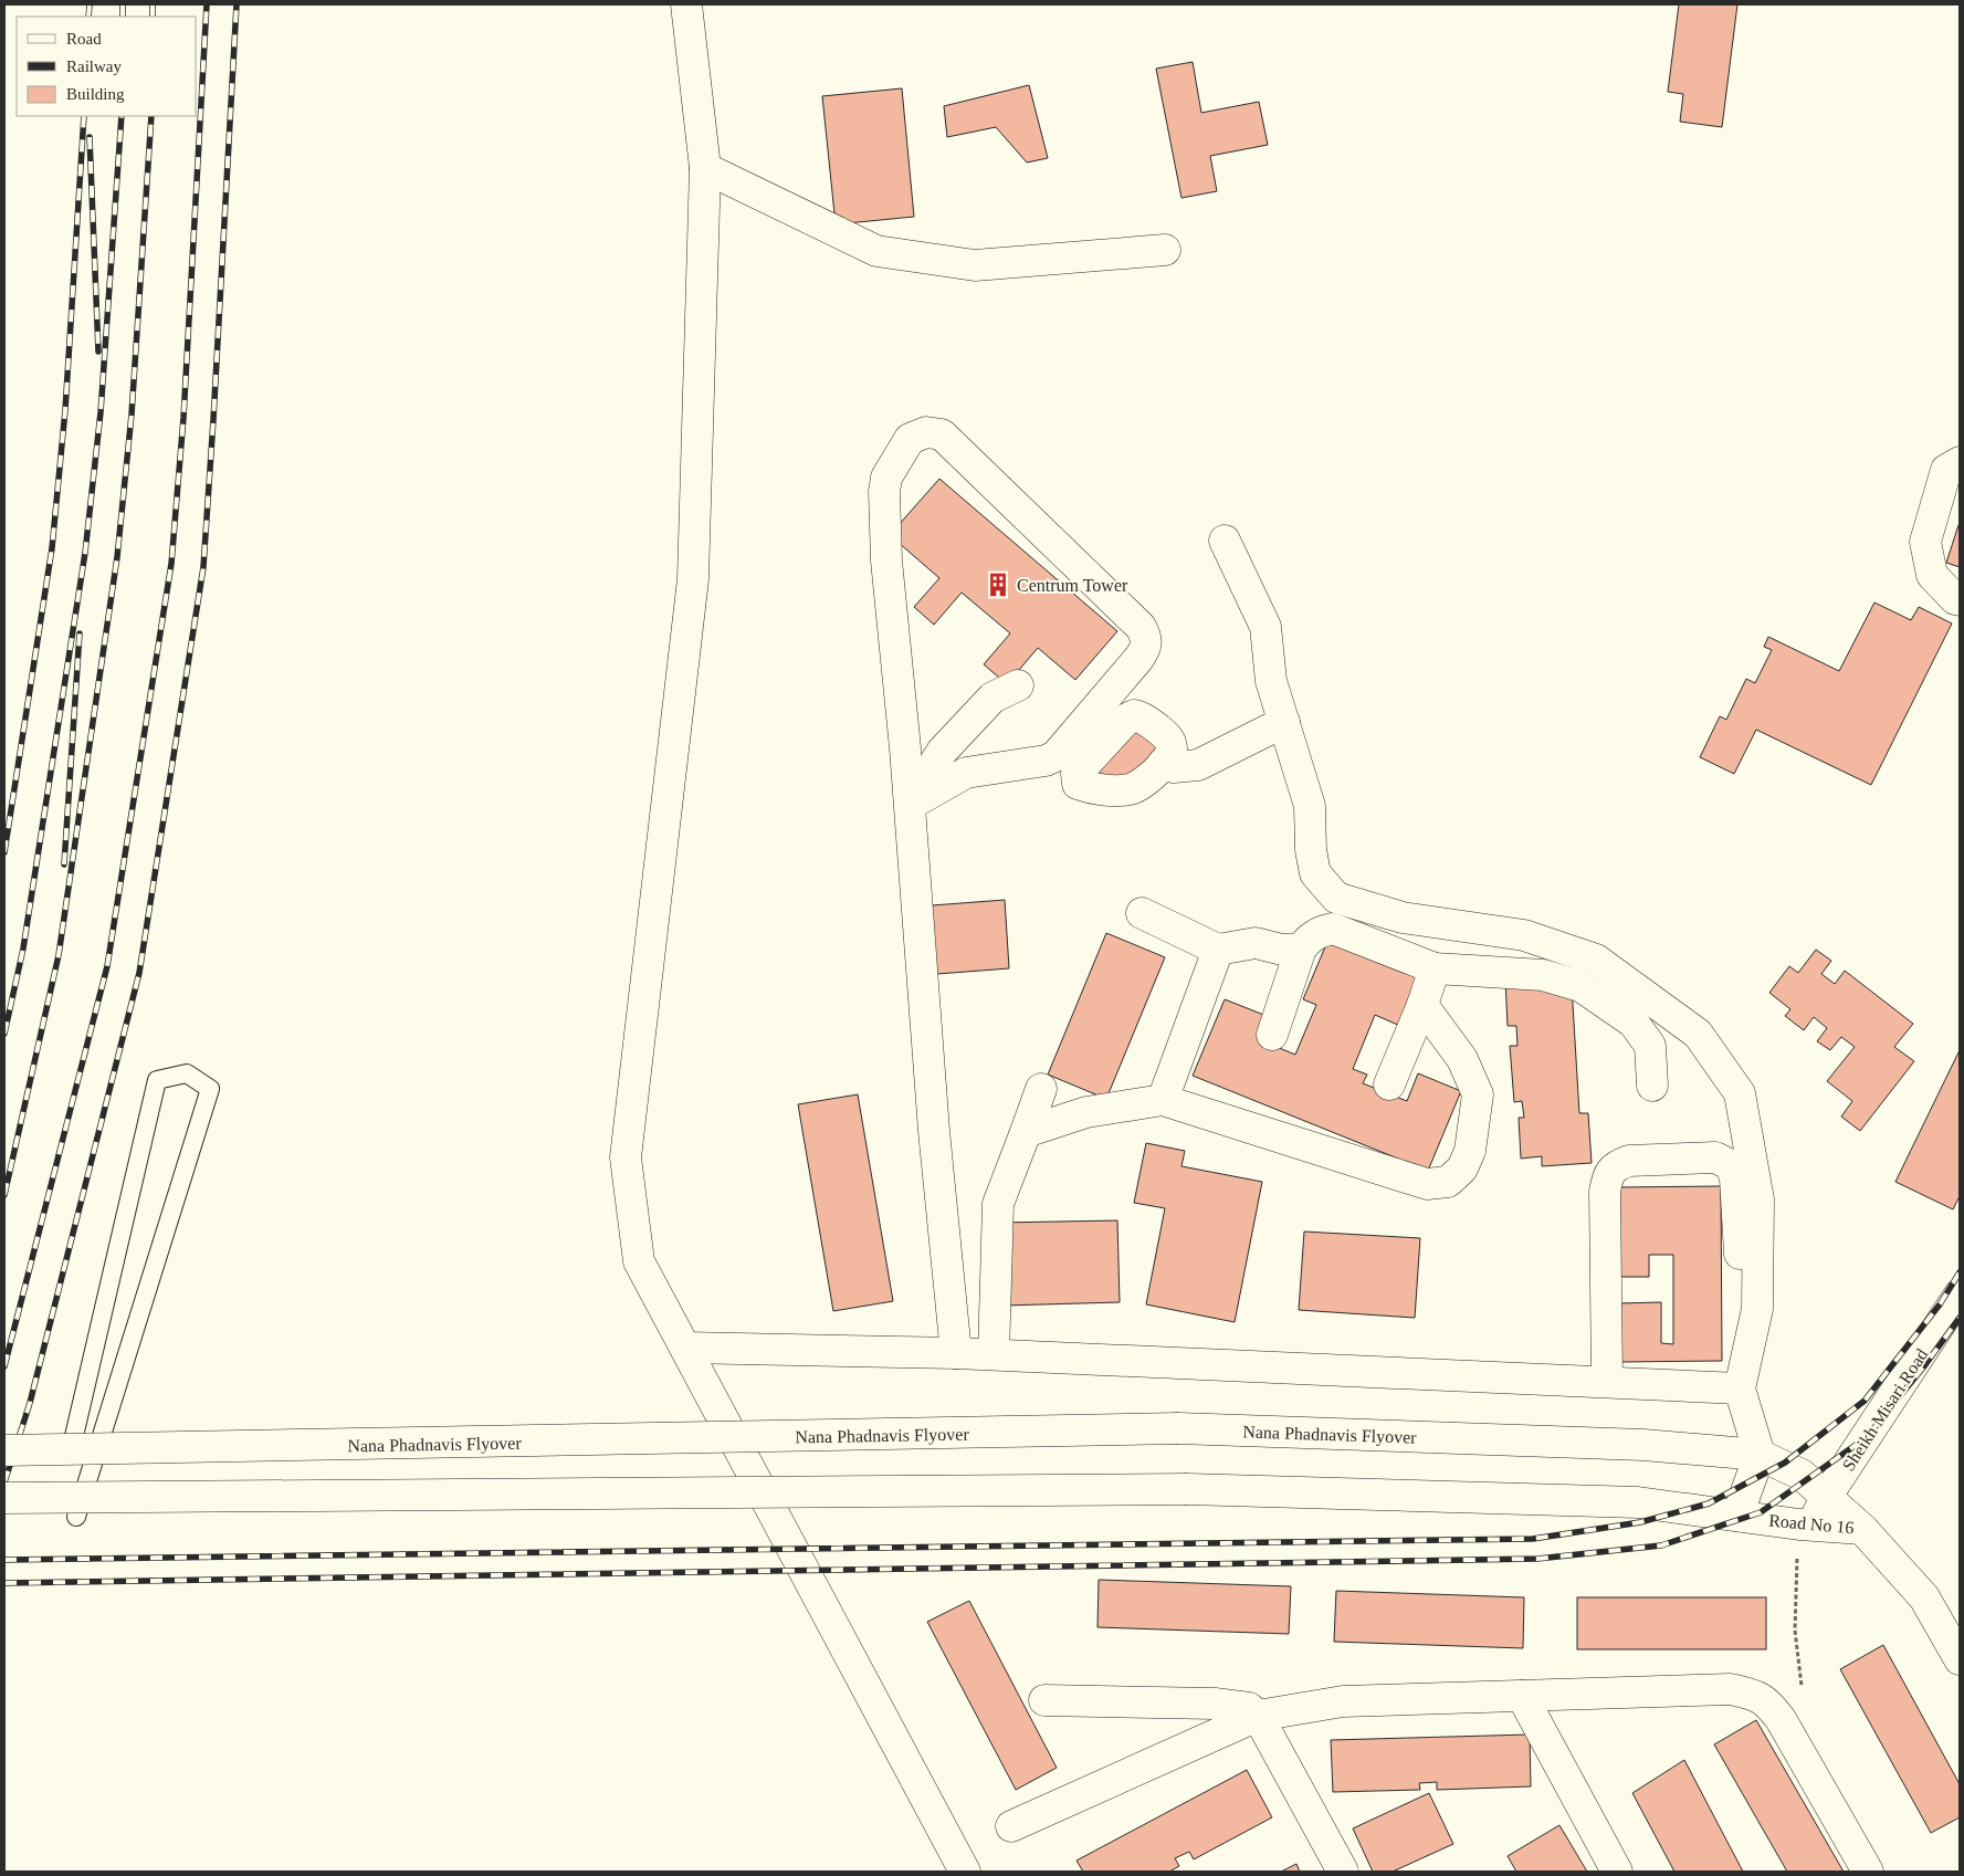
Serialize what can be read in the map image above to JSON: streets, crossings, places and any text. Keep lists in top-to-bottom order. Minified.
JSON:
{"streets":{"street":["Sheikh Misari Road","Nana Phadnavis Flyover","Road No 16"]},"crossings":[["Sheikh Misari Road","Road No 16"],["Nana Phadnavis Flyover","Road No 16"]],"places":{"building":["Centrum Tower"]},"legend":["Road","Railway","Building"]}
